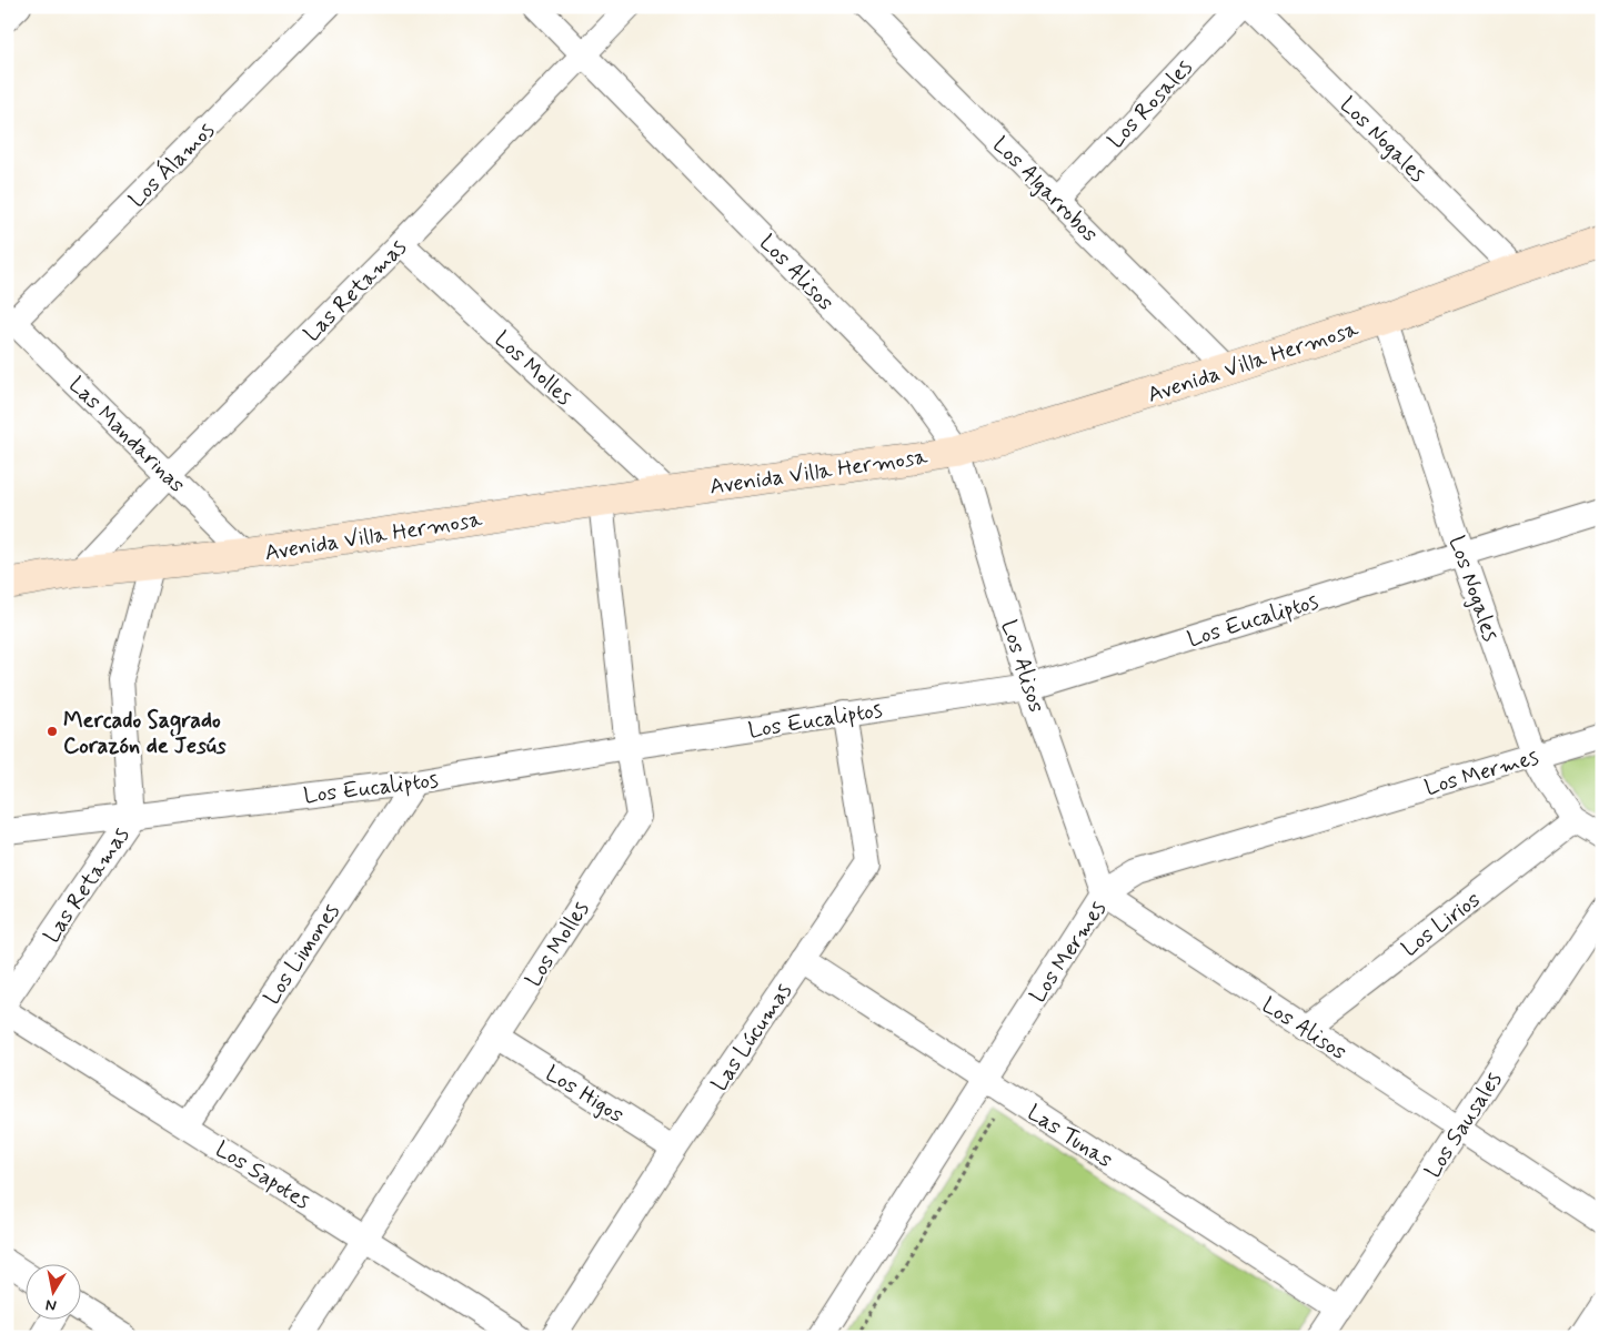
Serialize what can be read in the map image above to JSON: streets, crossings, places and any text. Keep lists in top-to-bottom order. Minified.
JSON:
{"streets":{"main road":["Avenida Villa Hermosa"],"street":["Los Rosales","Los Nogales","Los Álamos","Los Algarrobos","Los Alisos","Las Retamas","Los Molles","Las Mandarinas","Los Eucaliptos","Los Mermes","Los Lirios","Los Limones","Las Lúcumas","Los Higos","Los Sausales","Las Tunas","Los Sapotes"]},"crossings":[["Los Rosales","Los Algarrobos"],["Los Nogales","Avenida Villa Hermosa"],["Los Nogales","Los Eucaliptos"],["Los Nogales","Los Mermes"],["Los Nogales","Los Lirios"],["Los Álamos","Las Mandarinas"],["Los Algarrobos","Avenida Villa Hermosa"],["Los Alisos","Las Retamas"],["Los Alisos","Avenida Villa Hermosa"],["Los Alisos","Los Eucaliptos"],["Los Alisos","Los Mermes"],["Los Alisos","Los Lirios"],["Los Alisos","Los Sausales"],["Las Retamas","Avenida Villa Hermosa"],["Las Retamas","Los Molles"],["Las Retamas","Las Mandarinas"],["Las Retamas","Los Eucaliptos"],["Avenida Villa Hermosa","Los Molles"],["Avenida Villa Hermosa","Las Mandarinas"],["Los Molles","Los Eucaliptos"],["Los Molles","Los Higos"],["Los Molles","Los Sapotes"],["Los Eucaliptos","Los Limones"],["Los Eucaliptos","Las Lúcumas"],["Los Mermes","Las Tunas"],["Los Limones","Los Sapotes"],["Las Lúcumas","Los Higos"],["Las Lúcumas","Las Tunas"],["Los Sausales","Las Tunas"]],"places":["Mercado Sagrado Corazón de Jesús"],"north":"bottom"}
